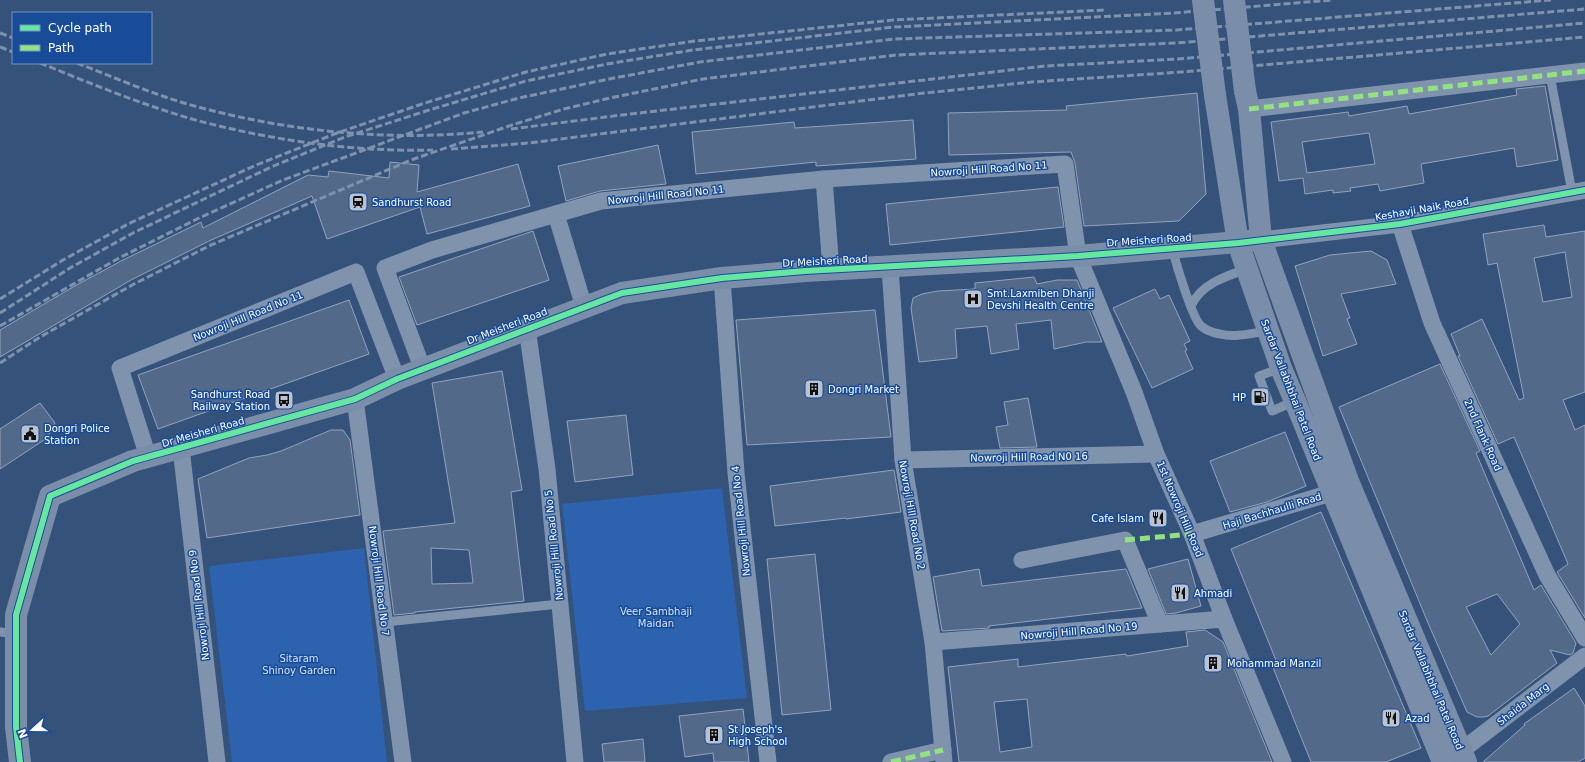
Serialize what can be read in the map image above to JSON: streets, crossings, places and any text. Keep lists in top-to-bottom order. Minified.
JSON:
{"streets":{"main road":["Dr Meisheri Road","Sardar Vallabhbhai Patel Road"],"street":["Nowroji Hill Road No 11","Keshavji Naik Road","2nd Flank Road","Nowroji Hill Road N0 16","1st Nowroji Hill Road","Haji Bachhaulli Road","Nowroji Hill Road No 2","Nowroji Hill Road No 4","Nowroji Hill Road No 5","Nowroji Hill Road No 7","Nowroji Hill Road No 9","Nowroji Hill Road No 19","Shaida Marg"]},"crossings":[["Nowroji Hill Road No 11","Dr Meisheri Road"],["Nowroji Hill Road No 11","1st Nowroji Hill Road"],["Keshavji Naik Road","Dr Meisheri Road"],["Keshavji Naik Road","Sardar Vallabhbhai Patel Road"],["Keshavji Naik Road","2nd Flank Road"],["Dr Meisheri Road","Sardar Vallabhbhai Patel Road"],["Dr Meisheri Road","1st Nowroji Hill Road"],["Dr Meisheri Road","Nowroji Hill Road No 2"],["Dr Meisheri Road","Nowroji Hill Road No 4"],["Dr Meisheri Road","Nowroji Hill Road No 5"],["Dr Meisheri Road","Nowroji Hill Road No 7"],["Dr Meisheri Road","Nowroji Hill Road No 9"],["Sardar Vallabhbhai Patel Road","Haji Bachhaulli Road"],["Sardar Vallabhbhai Patel Road","Shaida Marg"],["Nowroji Hill Road N0 16","1st Nowroji Hill Road"],["Nowroji Hill Road N0 16","Nowroji Hill Road No 2"],["1st Nowroji Hill Road","Haji Bachhaulli Road"],["1st Nowroji Hill Road","Nowroji Hill Road No 19"],["Nowroji Hill Road No 2","Nowroji Hill Road No 19"]],"parks":["Veer Sambhaji Maidan","Sitaram Shinoy Garden"],"places":{"station":["Sandhurst Road"],"hospital":["Smt.Laxmiben Dhanji Devshi Health Centre"],"building":["Dongri Market","Mohammad Manzil","St Joseph's High School"],"fuel station":["HP"],"bus stop":["Sandhurst Road Railway Station"],"public building":["Dongri Police Station"],"restaurant":["Cafe Islam","Ahmadi","Azad"]},"legend":["Cycle path","Path"],"north":"left"}
